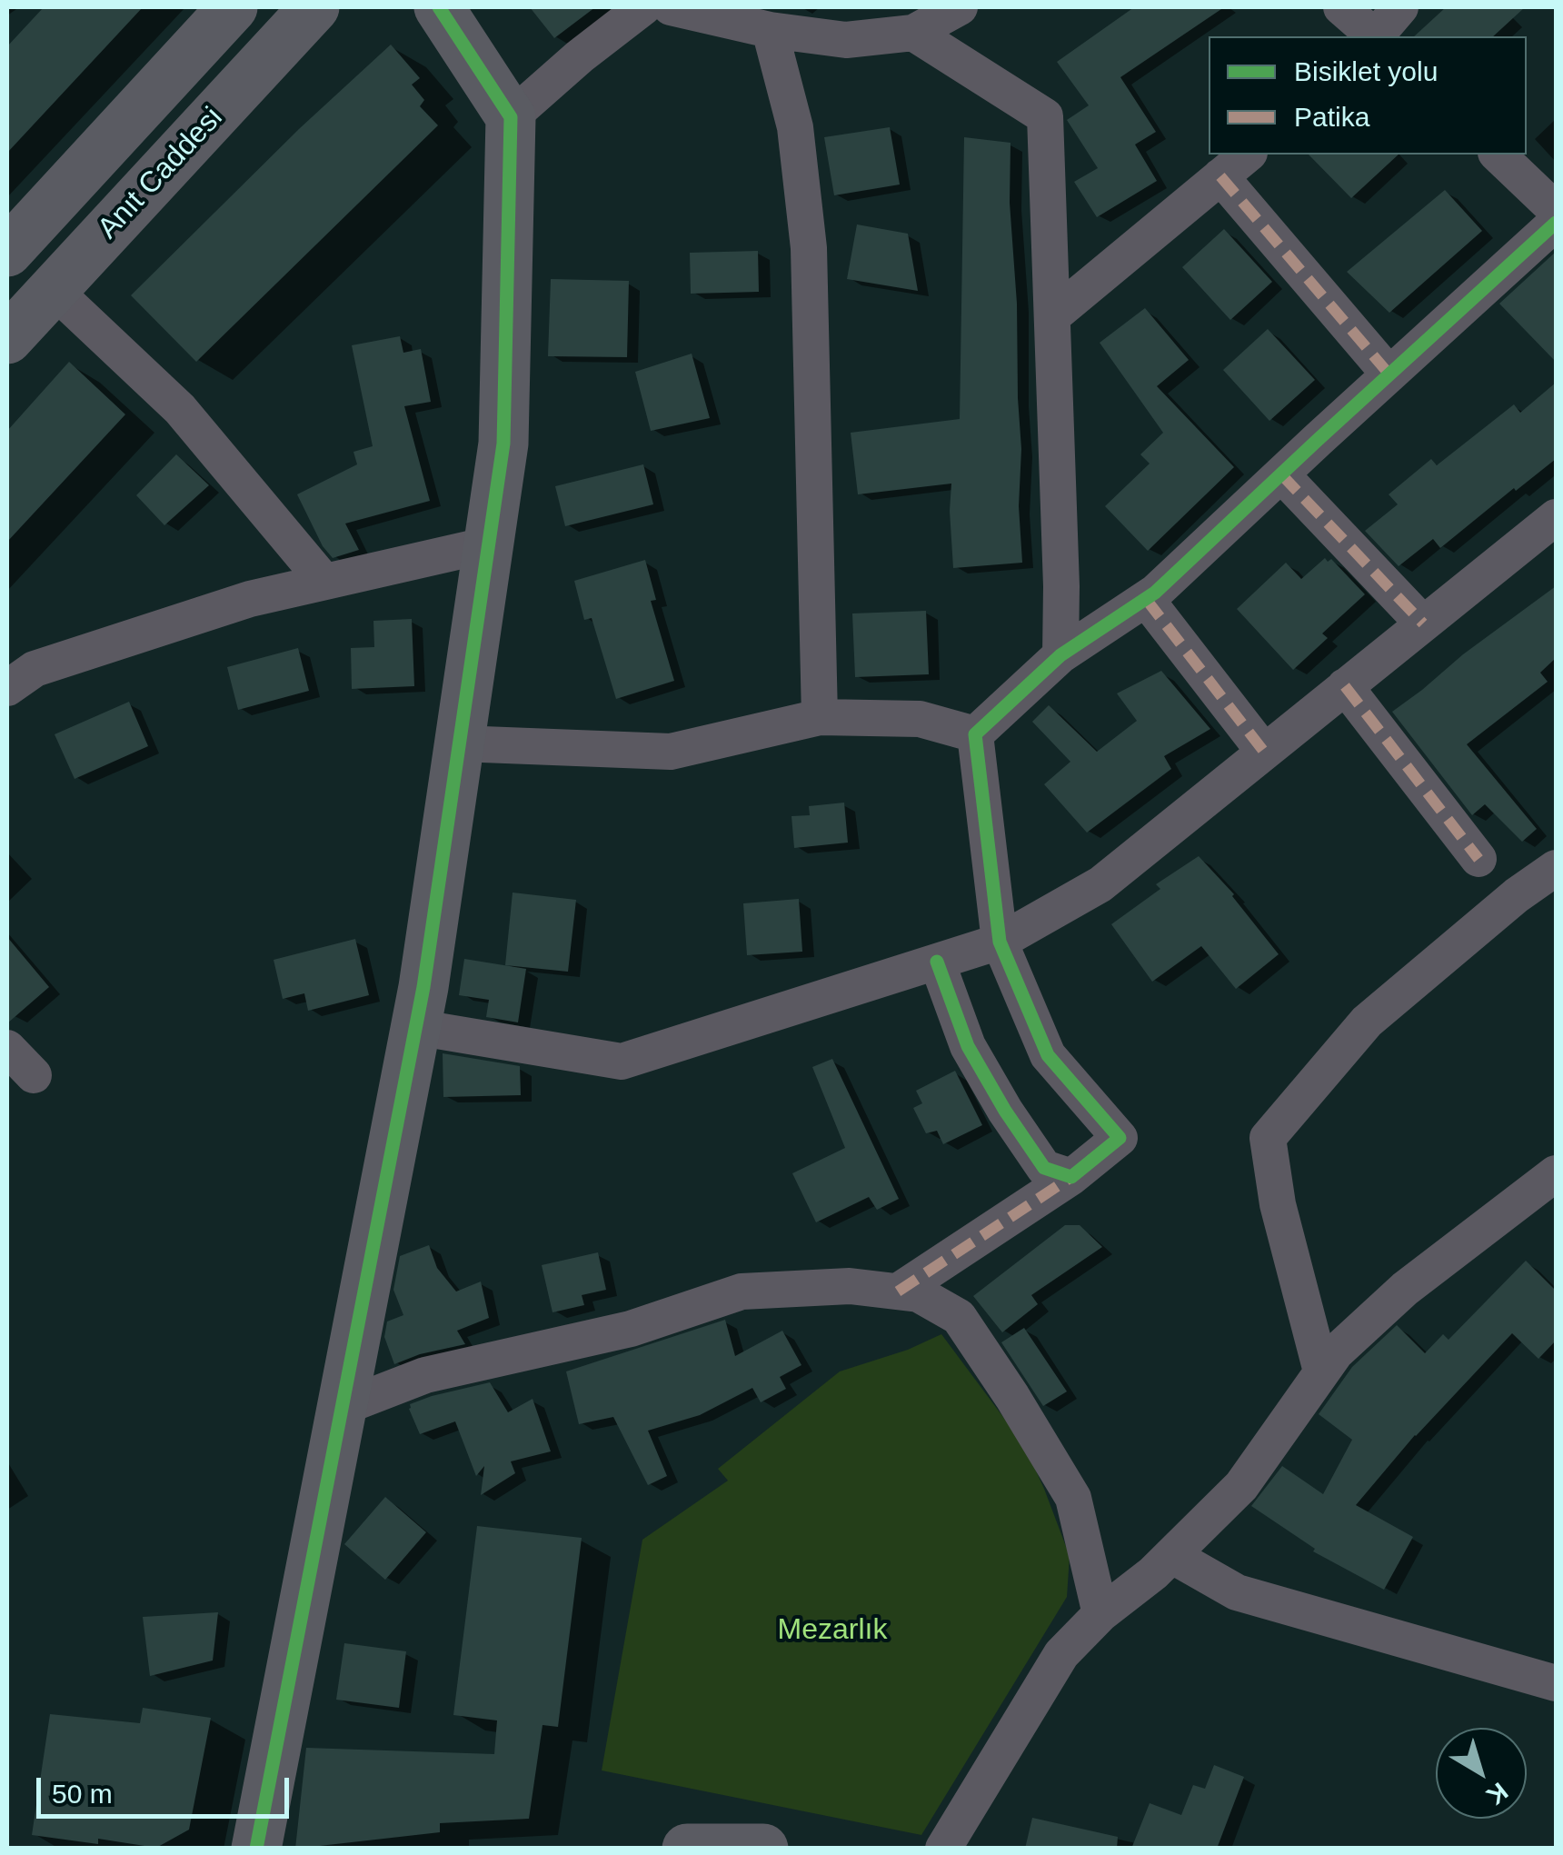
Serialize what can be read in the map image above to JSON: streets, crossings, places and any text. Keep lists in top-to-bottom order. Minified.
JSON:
{"streets":{"street":["Anıt Caddesi"]},"parks":["Mezarlık"],"legend":["Bisiklet yolu","Patika"],"scale_bar":"50 m","north":"bottom right"}
